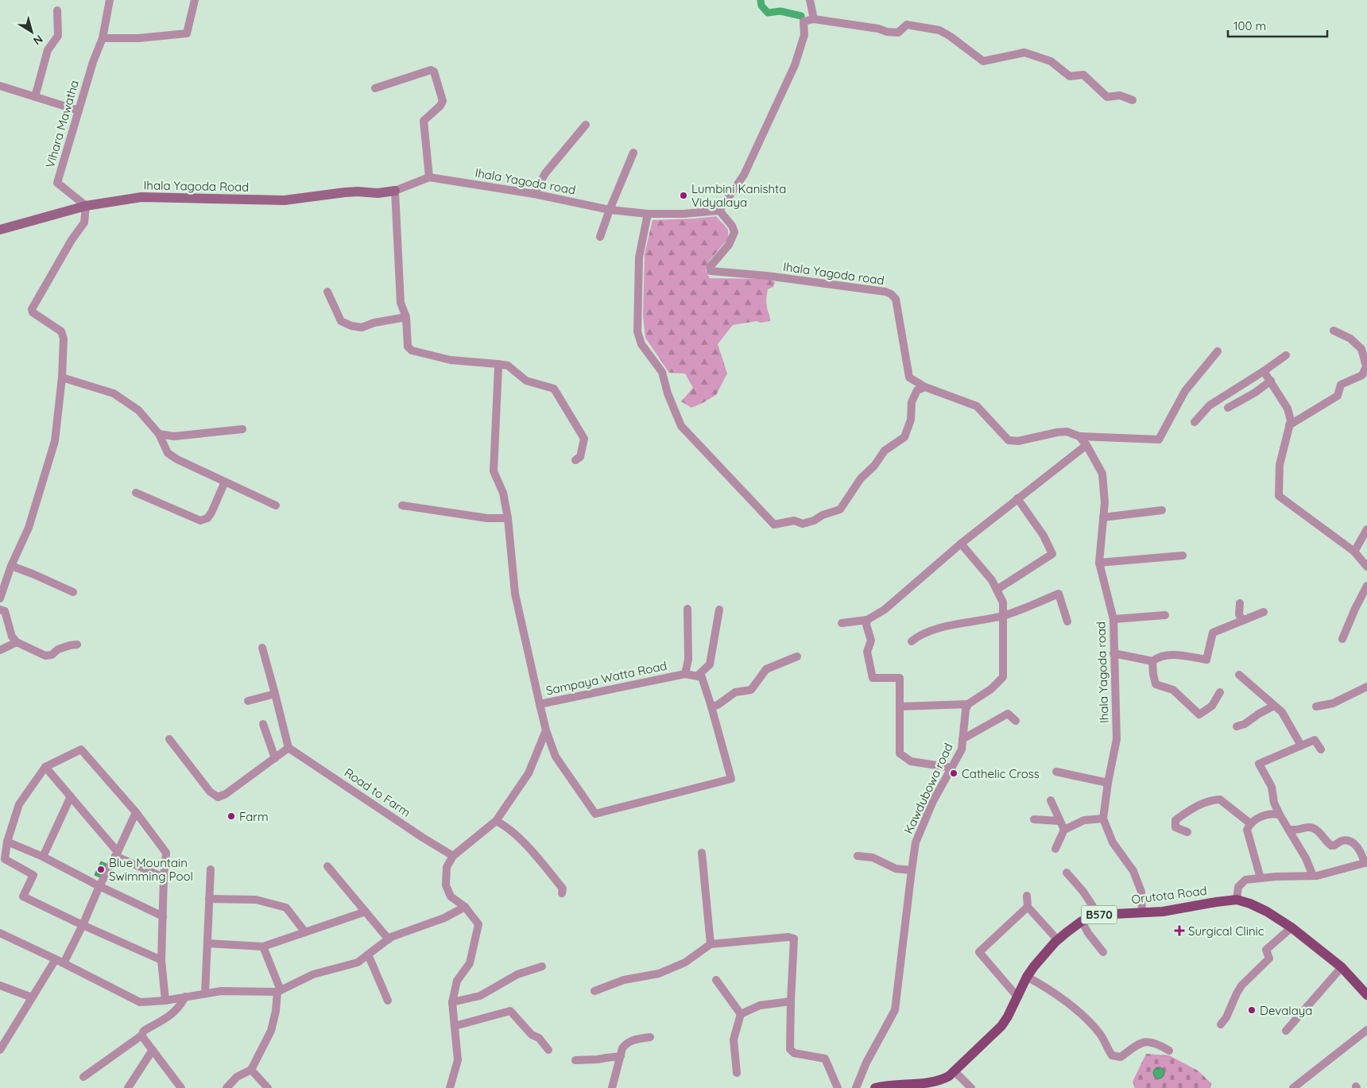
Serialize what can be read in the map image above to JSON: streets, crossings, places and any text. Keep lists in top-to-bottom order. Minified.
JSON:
{"streets":{"main road":["Orutota Road","B570"],"street":["Vihara Mawatha","Ihala Yagoda road","Ihala Yagoda Road","Sampaya Watta Road","Kawdubowa road","Road to Farm"]},"crossings":[["Vihara Mawatha","Ihala Yagoda Road"],["Ihala Yagoda road","Orutota Road"]],"places":{"other":["Lumbini Kanishta Vidyalaya","Cathelic Cross","Farm","Blue Mountain Swimming Pool","Devalaya"],"health":["Surgical Clinic"]},"scale_bar":"100 m","north":"bottom right"}
